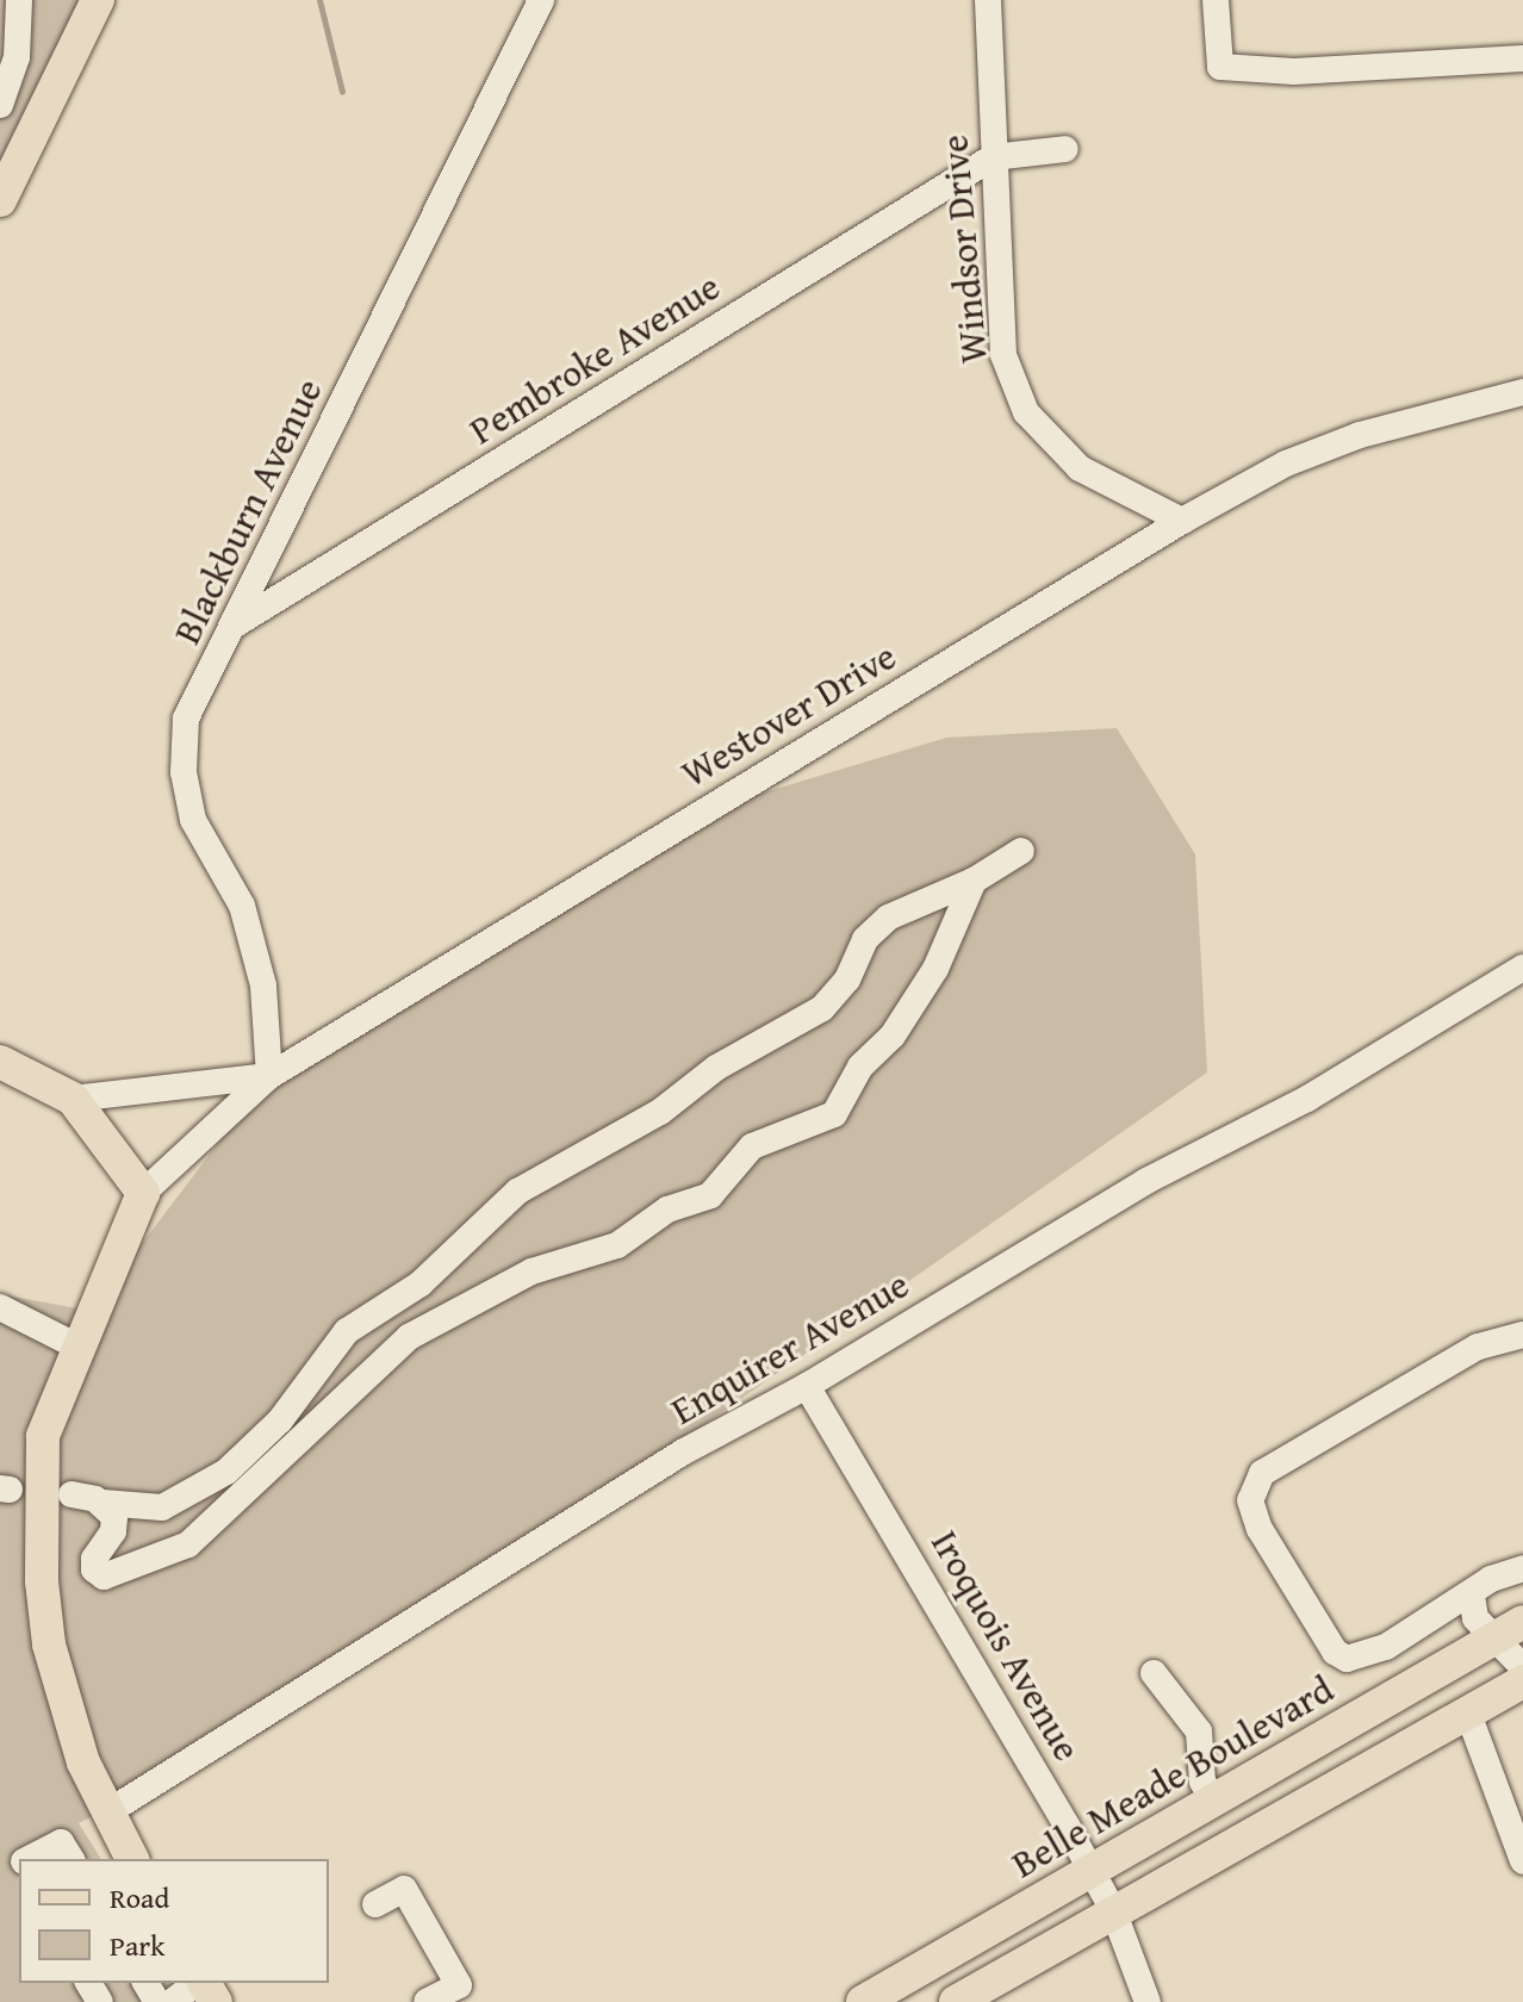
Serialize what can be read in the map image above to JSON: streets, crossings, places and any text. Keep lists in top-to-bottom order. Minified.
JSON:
{"streets":{"main road":["Belle Meade Boulevard"],"street":["Windsor Drive","Pembroke Avenue","Blackburn Avenue","Westover Drive","Enquirer Avenue","Iroquois Avenue"]},"crossings":[["Windsor Drive","Pembroke Avenue"],["Windsor Drive","Westover Drive"],["Pembroke Avenue","Blackburn Avenue"],["Blackburn Avenue","Westover Drive"],["Enquirer Avenue","Iroquois Avenue"],["Iroquois Avenue","Belle Meade Boulevard"]],"legend":["Road","Park"]}
